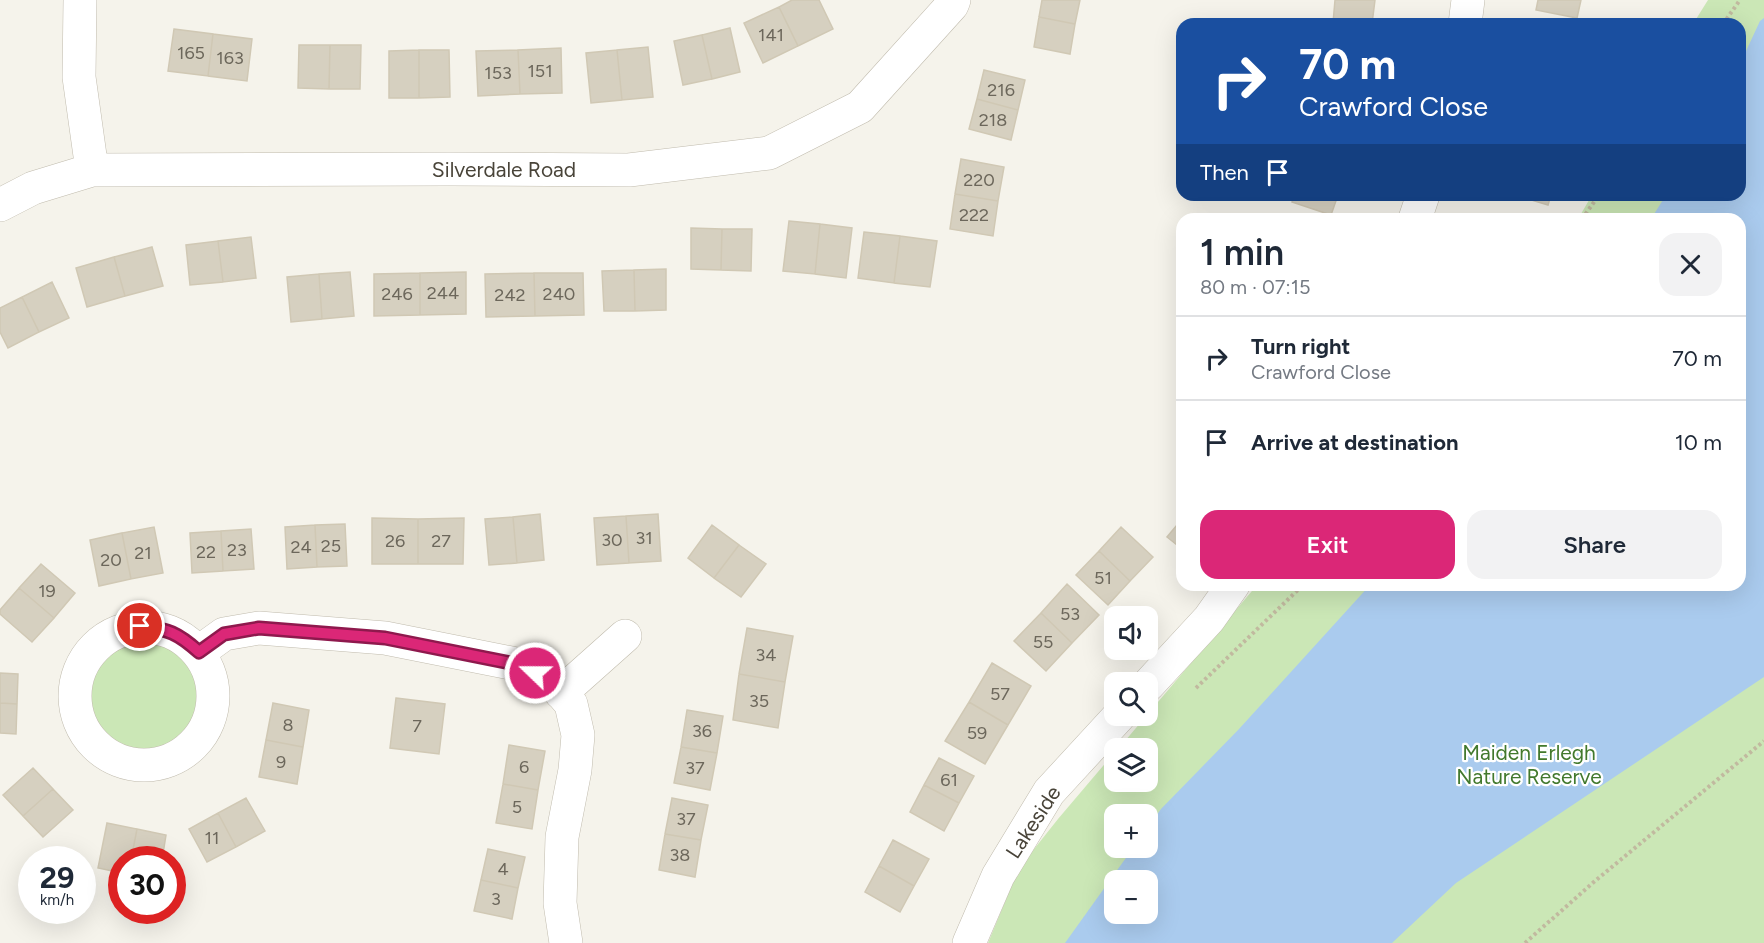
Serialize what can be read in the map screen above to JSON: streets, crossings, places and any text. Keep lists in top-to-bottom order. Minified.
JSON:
{"streets":{"street":["Silverdale Road","Lakeside"]},"parks":["Maiden Erlegh Nature Reserve"],"house_numbers":["141","165","163","151","153","216","218","220","222","244","246","240","242","31","30","26","27","25","24","23","22","21","20","51","19","53","55","34","57","35","8","7","36","59","9","6","37","61","5","37","11","38","4","3"],"page":{"turn":["70 m","Crawford Close"],"then":"Then","heading":["1 min","80 m · 07:15"],"list":[{"name":"Turn right","note":"Crawford Close","value":"70 m"},{"name":"Arrive at destination","value":"10 m"}],"buttons":["Exit","Share"],"map_buttons":["+","−"],"speed":"29 km/h","limit":"30"}}
